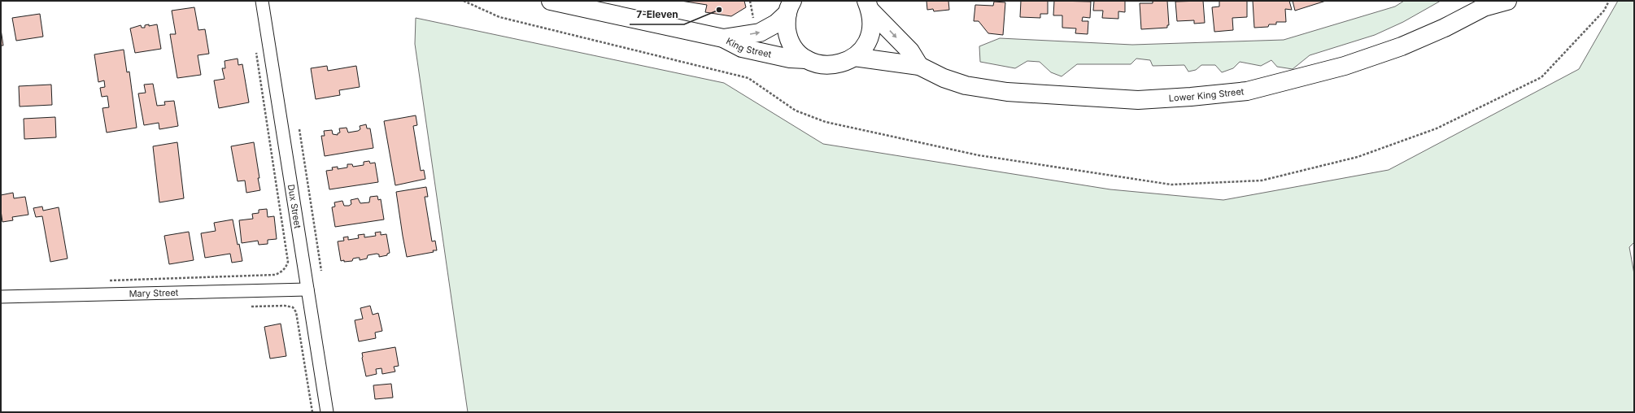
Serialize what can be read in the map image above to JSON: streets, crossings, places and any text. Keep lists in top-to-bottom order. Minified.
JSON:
{"streets":{"main road":["King Street","Lower King Street"],"street":["Dux Street","Mary Street"]},"crossings":[["Dux Street","Mary Street"]],"one_way":["King Street"],"places":["7-Eleven"]}
